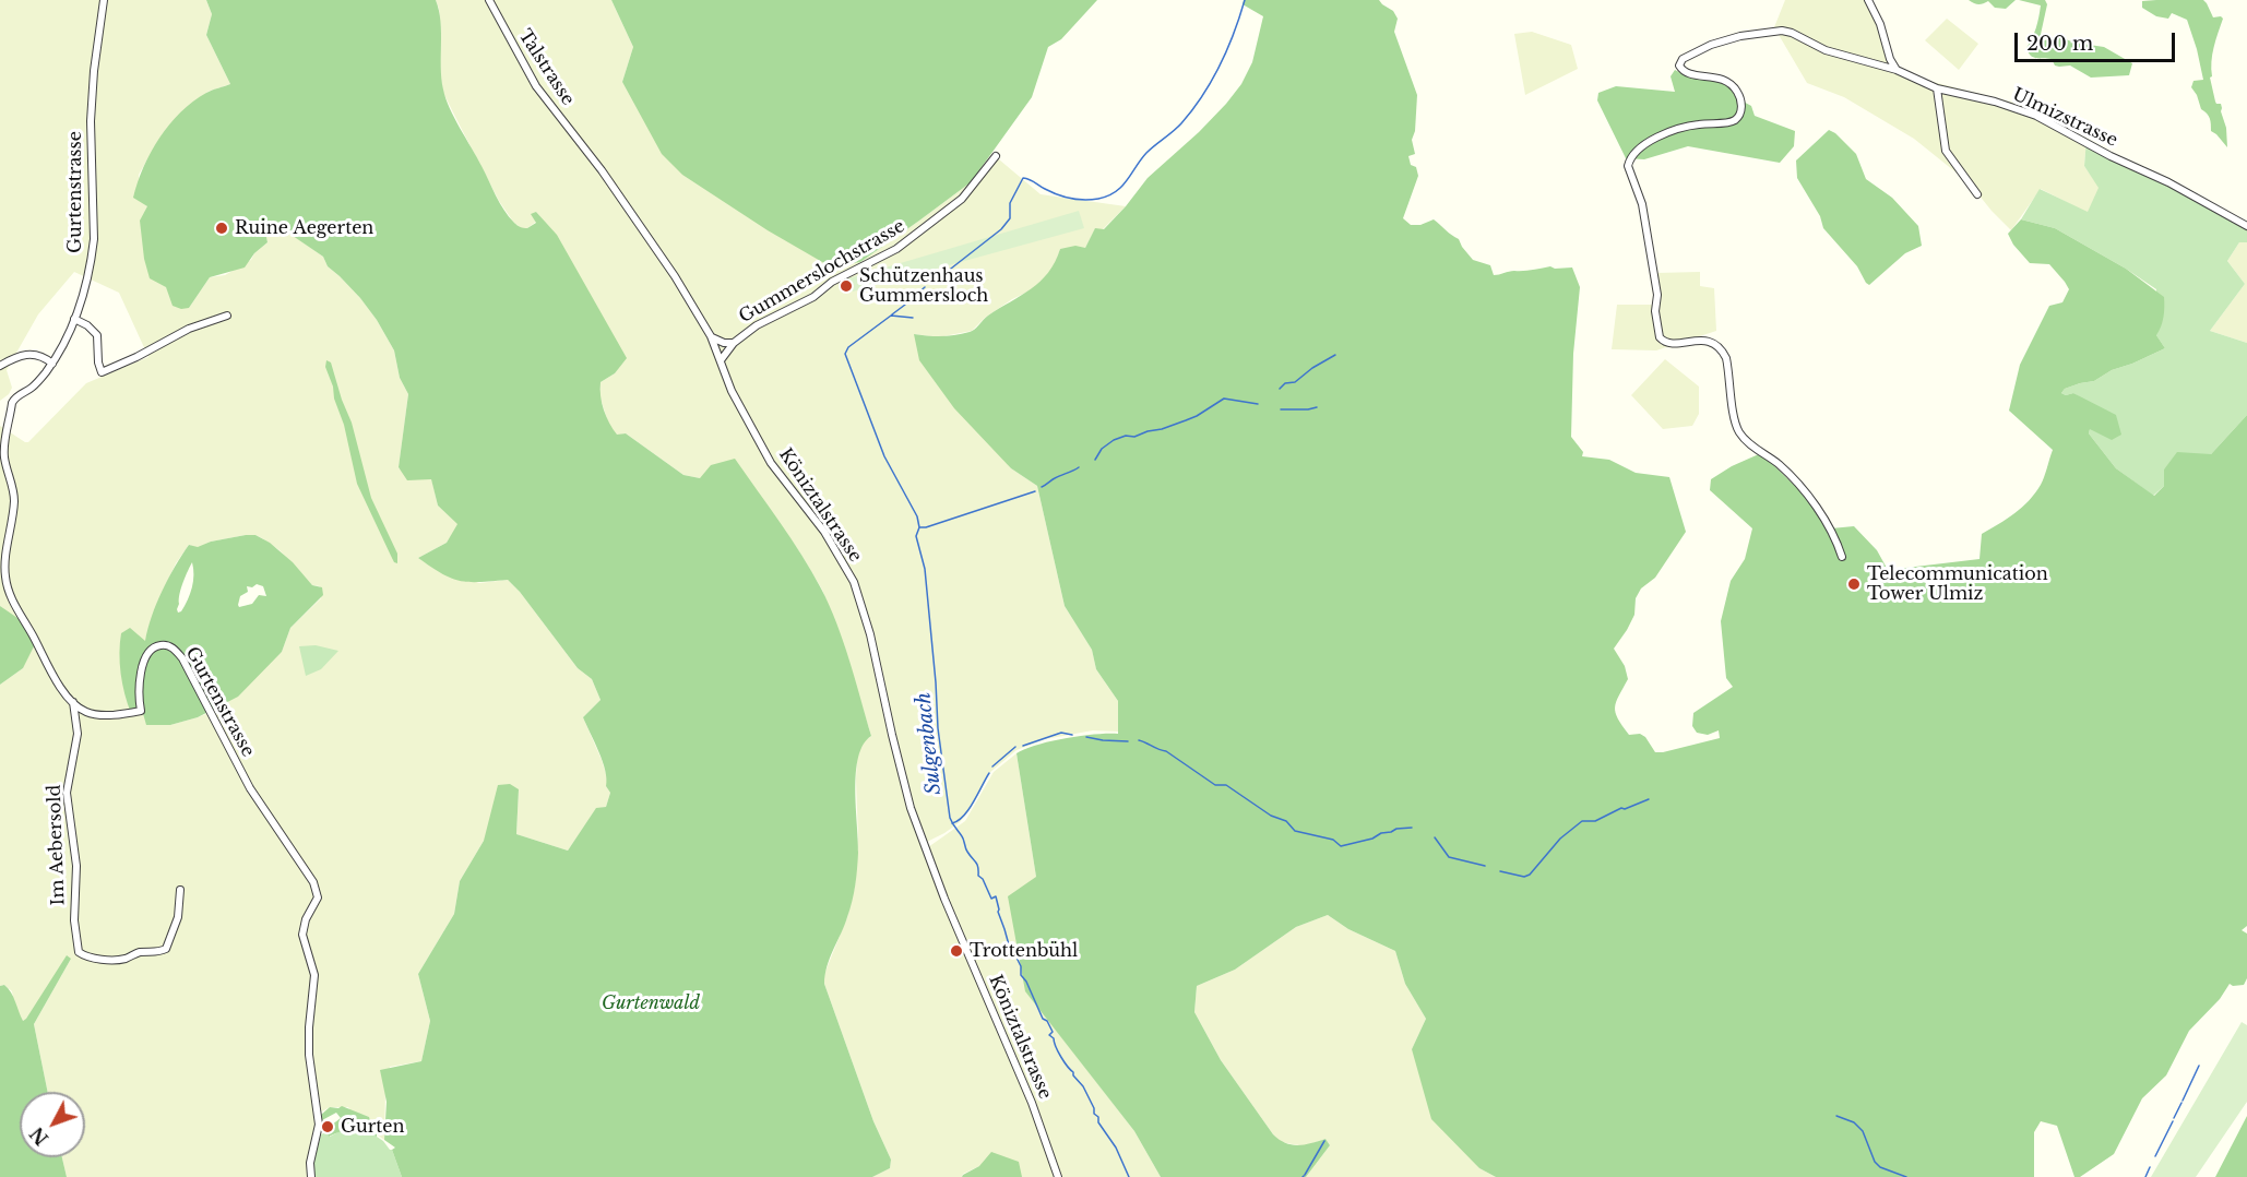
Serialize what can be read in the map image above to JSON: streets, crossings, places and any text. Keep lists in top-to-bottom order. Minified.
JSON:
{"streets":{"street":["Talstrasse","Ulmizstrasse","Gurtenstrasse","Gummerslochstrasse","Köniztalstrasse","Im Aebersold"]},"crossings":[["Talstrasse","Köniztalstrasse"],["Gurtenstrasse","Im Aebersold"],["Gummerslochstrasse","Köniztalstrasse"]],"water":["Sulgenbach"],"parks":["Gurtenwald"],"places":["Ruine Aegerten","Schützenhaus Gummersloch","Telecommunication Tower Ulmiz","Trottenbühl","Gurten"],"scale_bar":"200 m","north":"bottom left"}
